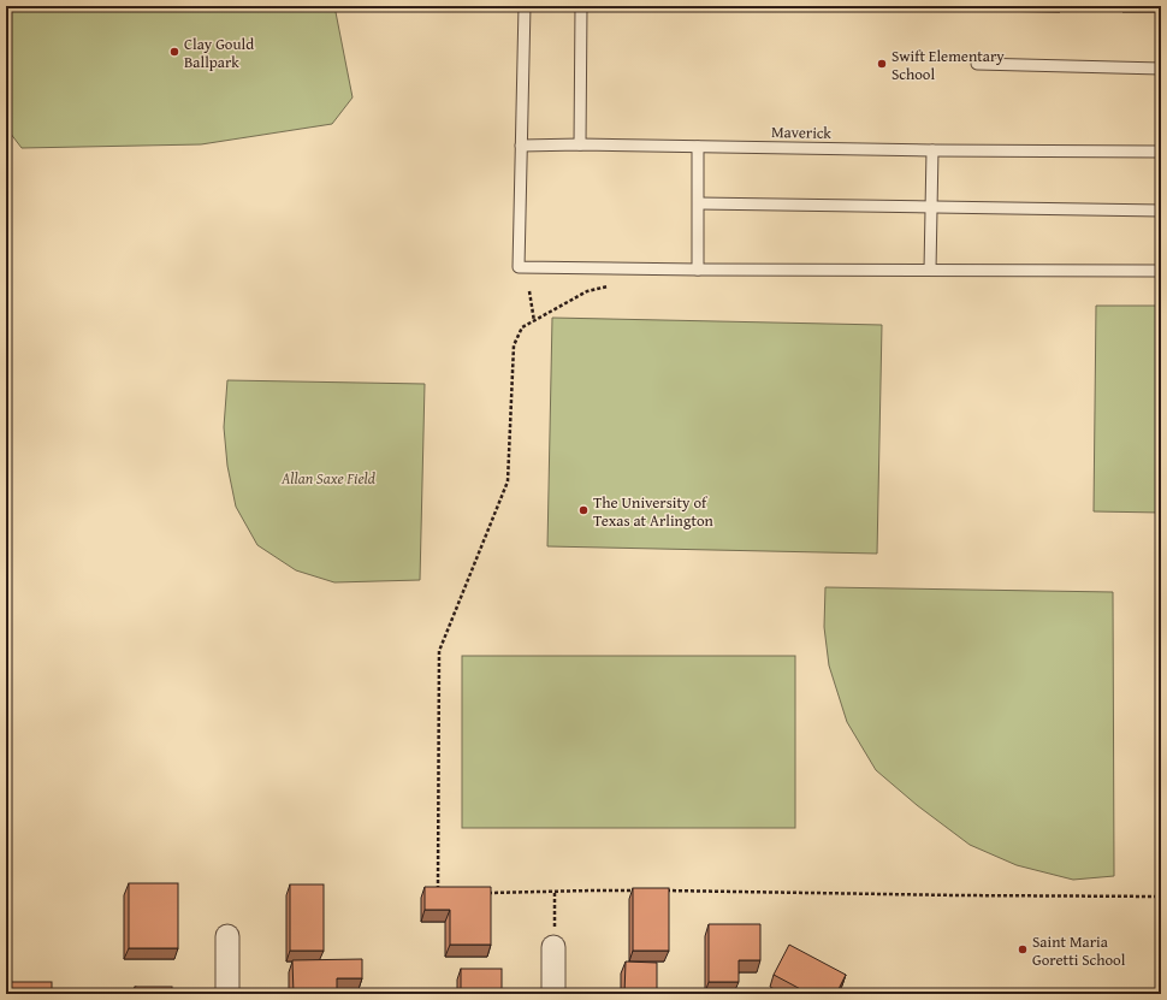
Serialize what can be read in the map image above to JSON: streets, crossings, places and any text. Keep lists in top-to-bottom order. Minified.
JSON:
{"streets":{"lane":["Maverick"]},"parks":["Allan Saxe Field"],"places":["Clay Gould Ballpark","Swift Elementary School","The University of Texas at Arlington","Saint Maria Goretti School"]}
